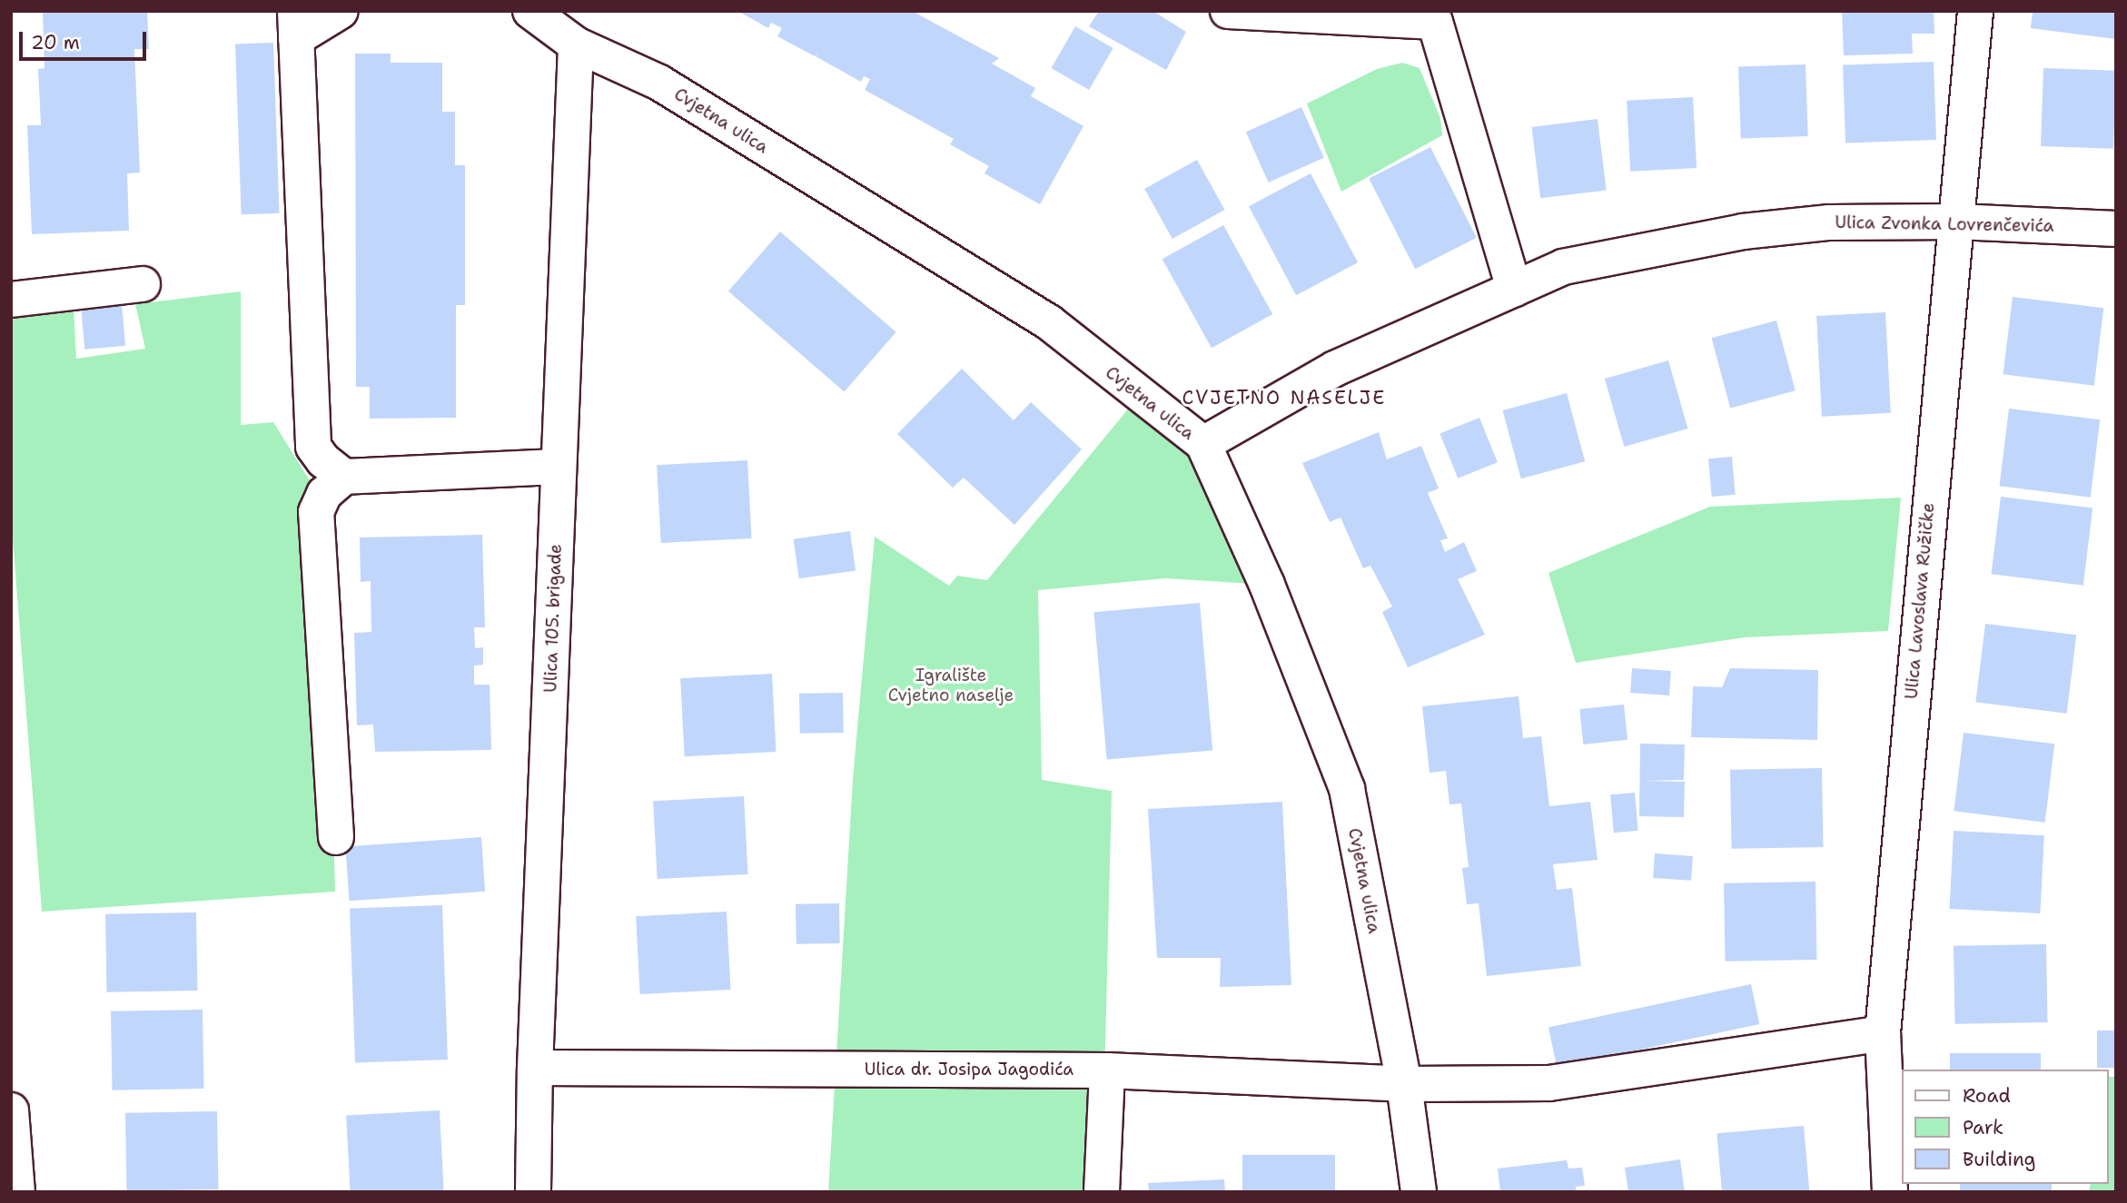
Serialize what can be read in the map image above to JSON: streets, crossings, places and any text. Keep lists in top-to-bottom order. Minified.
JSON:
{"streets":{"street":["Cvjetna ulica","Ulica Zvonka Lovrenčevića","Ulica Lavoslava Ružičke","Ulica 105. brigade","Ulica dr. Josipa Jagodića"]},"crossings":[["Cvjetna ulica","Ulica Zvonka Lovrenčevića"],["Cvjetna ulica","Ulica 105. brigade"],["Cvjetna ulica","Ulica dr. Josipa Jagodića"],["Ulica Zvonka Lovrenčevića","Ulica Lavoslava Ružičke"],["Ulica Lavoslava Ružičke","Ulica dr. Josipa Jagodića"],["Ulica 105. brigade","Ulica dr. Josipa Jagodića"]],"districts":["CVJETNO NASELJE"],"parks":["Igralište Cvjetno naselje"],"legend":["Road","Park","Building"],"scale_bar":"20 m"}
